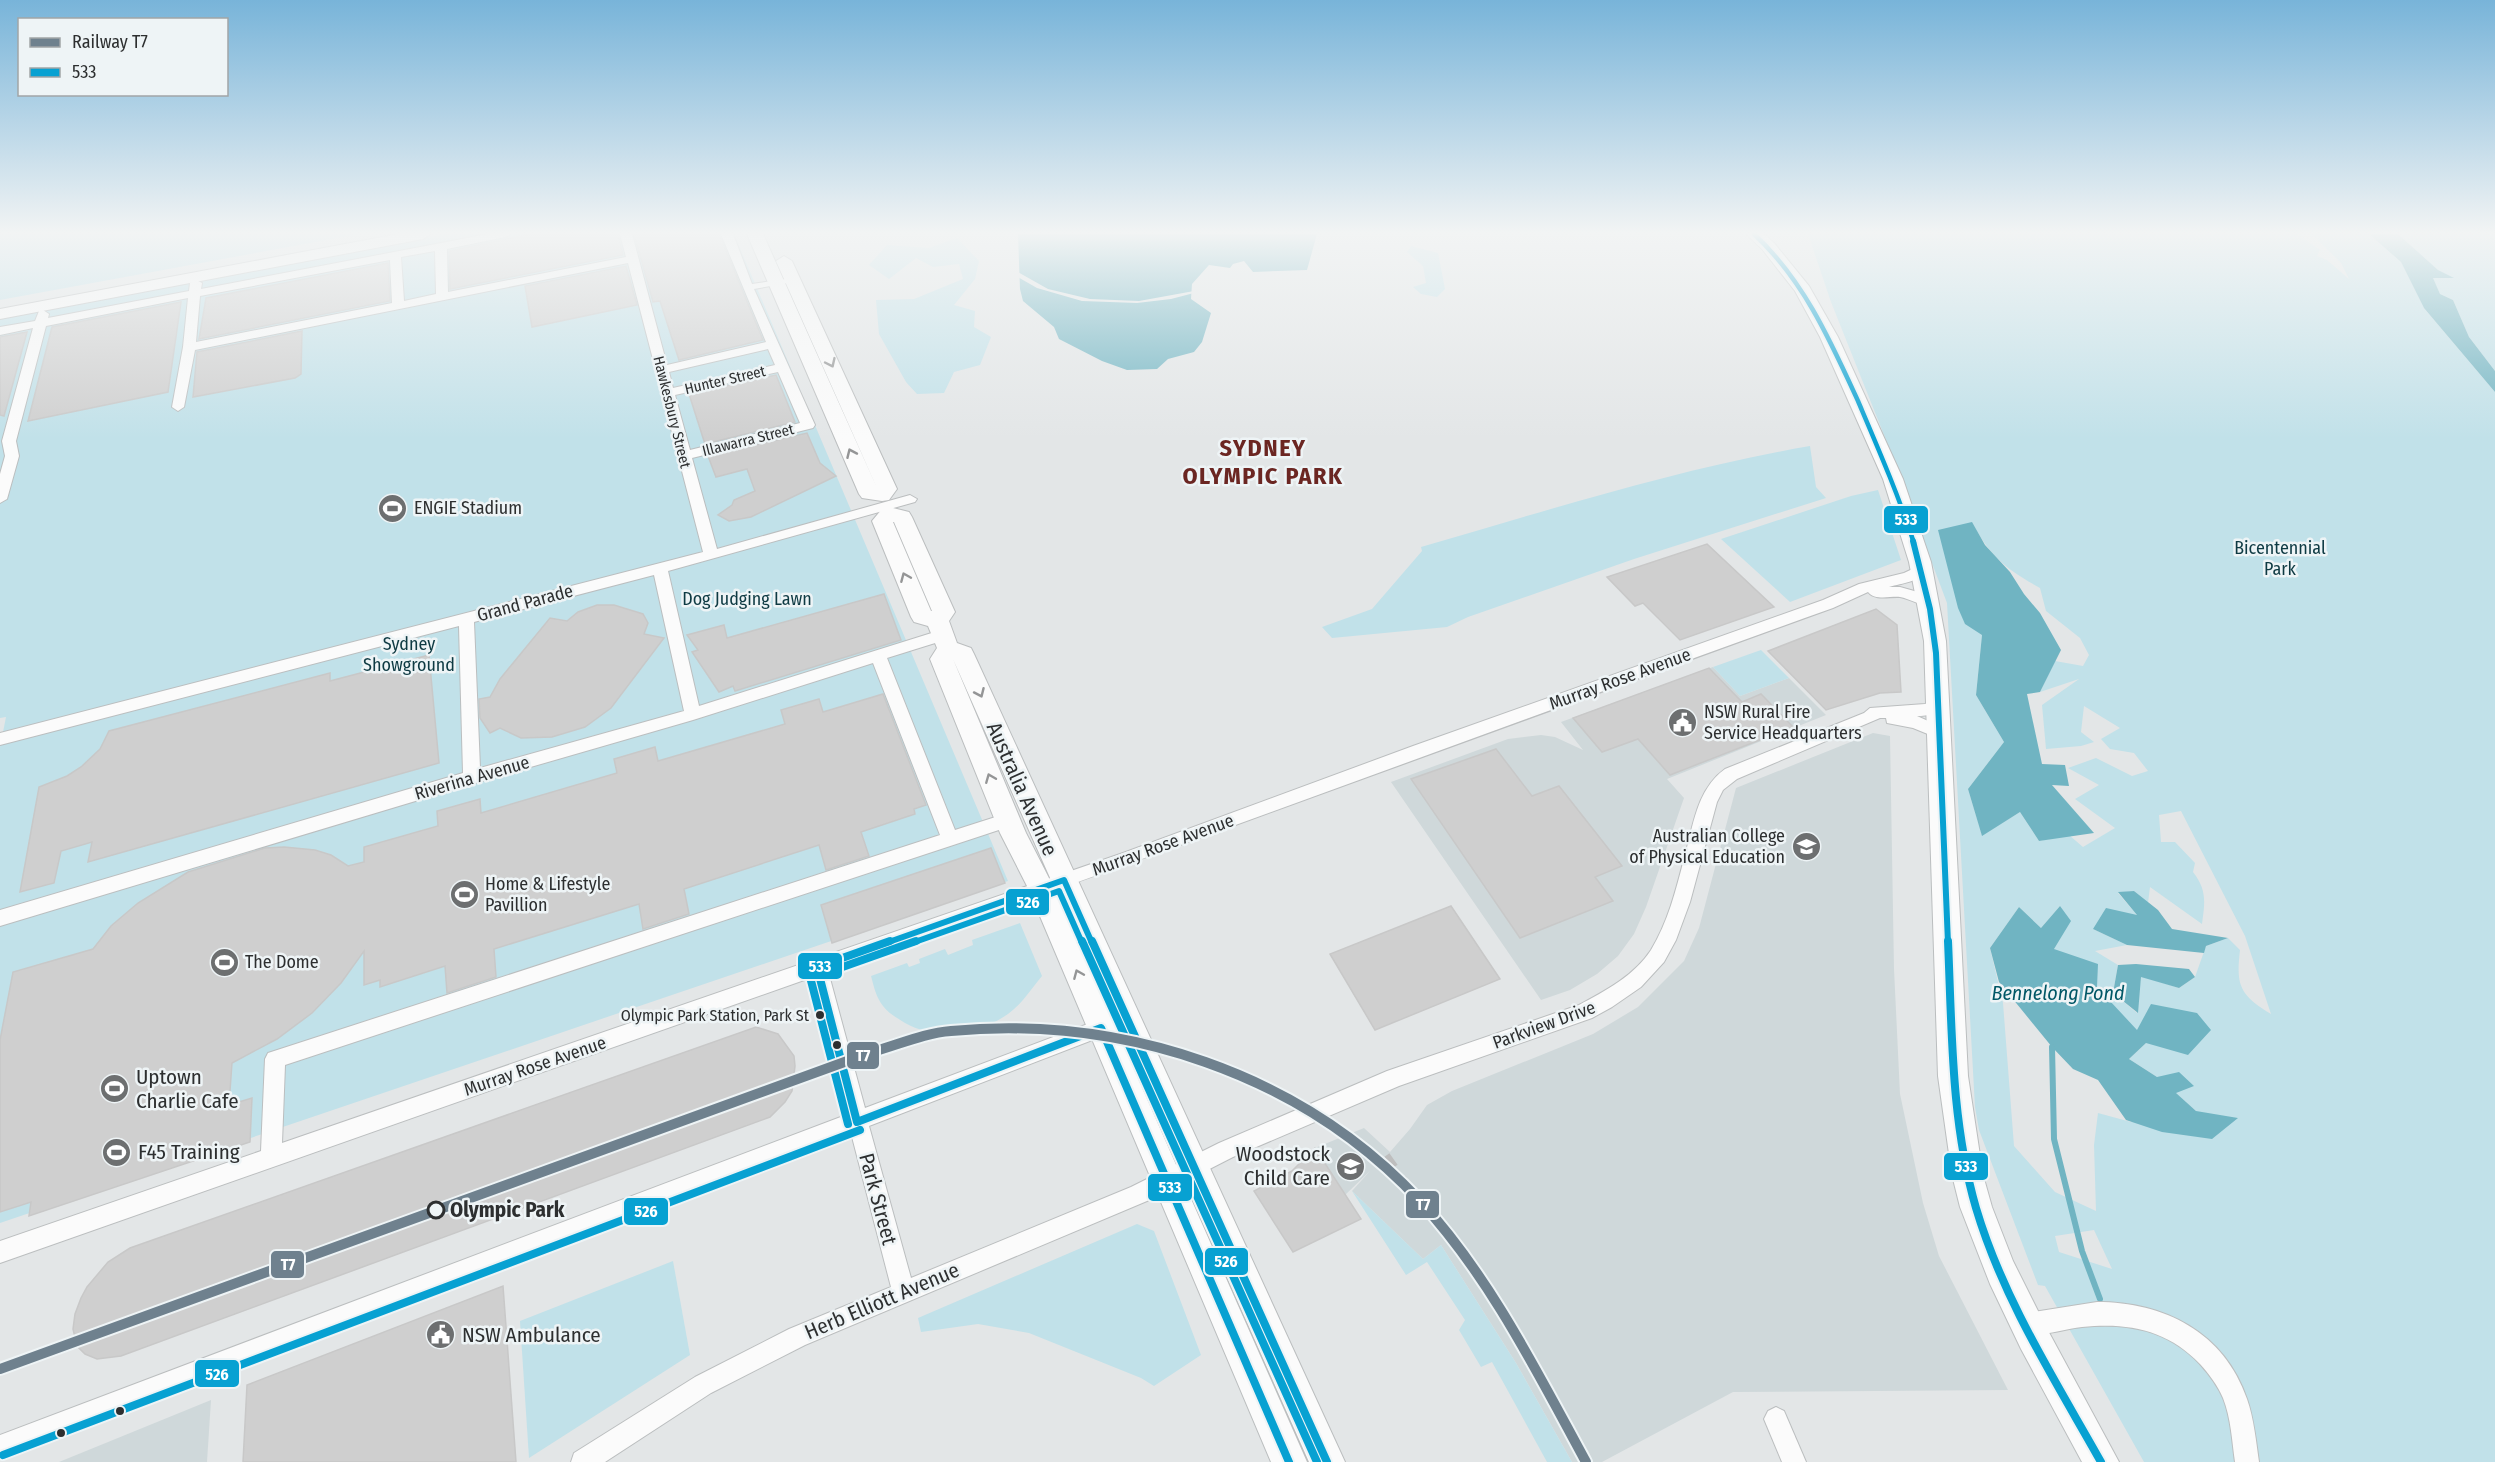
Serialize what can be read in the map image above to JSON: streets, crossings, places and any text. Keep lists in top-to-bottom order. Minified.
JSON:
{"streets":{"main road":["Australia Avenue"],"street":["Hunter Street","Hawkesbury Street","Illawarra Street","Grand Parade","Murray Rose Avenue","Riverina Avenue","Parkview Drive","Park Street","Herb Elliott Avenue"]},"crossings":[["Hunter Street","Hawkesbury Street"],["Hunter Street","Illawarra Street"],["Hawkesbury Street","Illawarra Street"],["Hawkesbury Street","Grand Parade"],["Grand Parade","Australia Avenue"],["Murray Rose Avenue","Australia Avenue"],["Murray Rose Avenue","Park Street"],["Riverina Avenue","Australia Avenue"],["Australia Avenue","Parkview Drive"],["Australia Avenue","Herb Elliott Avenue"],["Parkview Drive","Herb Elliott Avenue"],["Park Street","Herb Elliott Avenue"]],"districts":["SYDNEY OLYMPIC PARK"],"water":["Bennelong Pond"],"parks":["Bicentennial Park","Dog Judging Lawn","Sydney Showground"],"places":{"sports":["ENGIE Stadium","Home & Lifestyle Pavillion","The Dome","Uptown Charlie Cafe","F45 Training"],"public building":["NSW Rural Fire Service Headquarters","NSW Ambulance"],"school or university":["Australian College of Physical Education","Woodstock Child Care"],"other":["Olympic Park Station, Park St","Olympic Park"]},"lines":["transit line 533","transit line 526","rail line T7"],"legend":["Railway T7","533"]}
